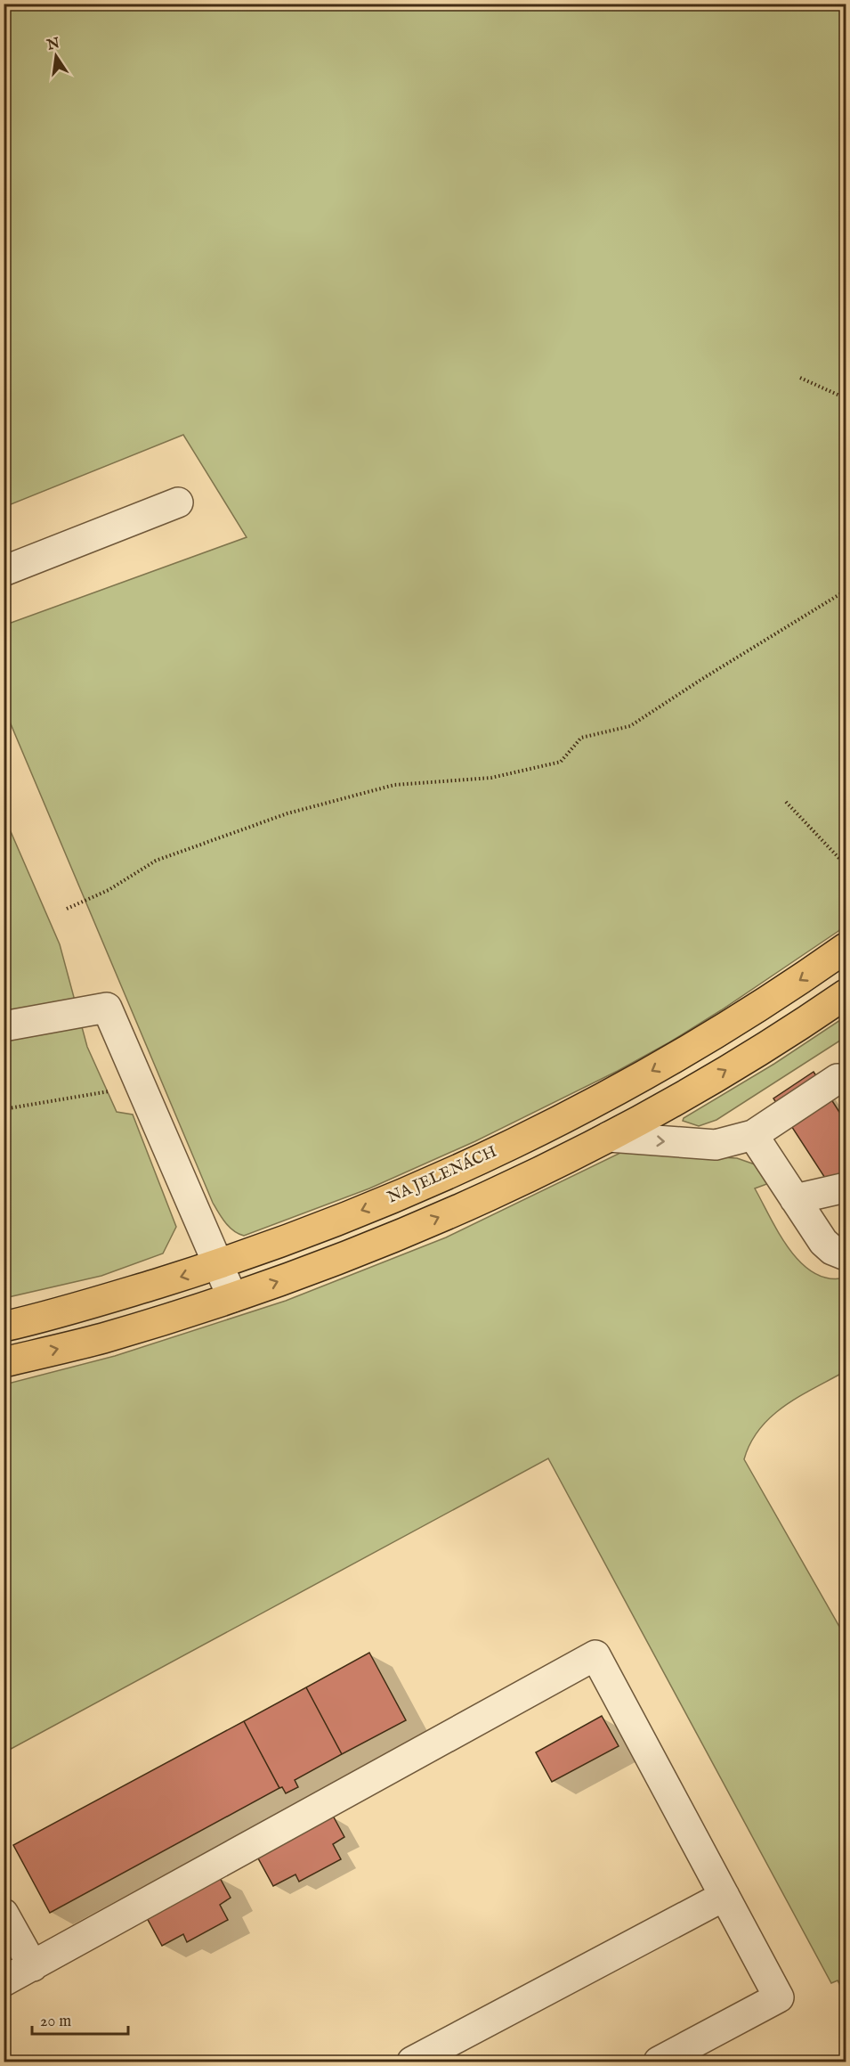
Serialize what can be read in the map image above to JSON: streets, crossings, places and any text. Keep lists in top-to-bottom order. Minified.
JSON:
{"streets":{"main road":["NA JELENÁCH"]},"scale_bar":"20 m","north":"top"}
